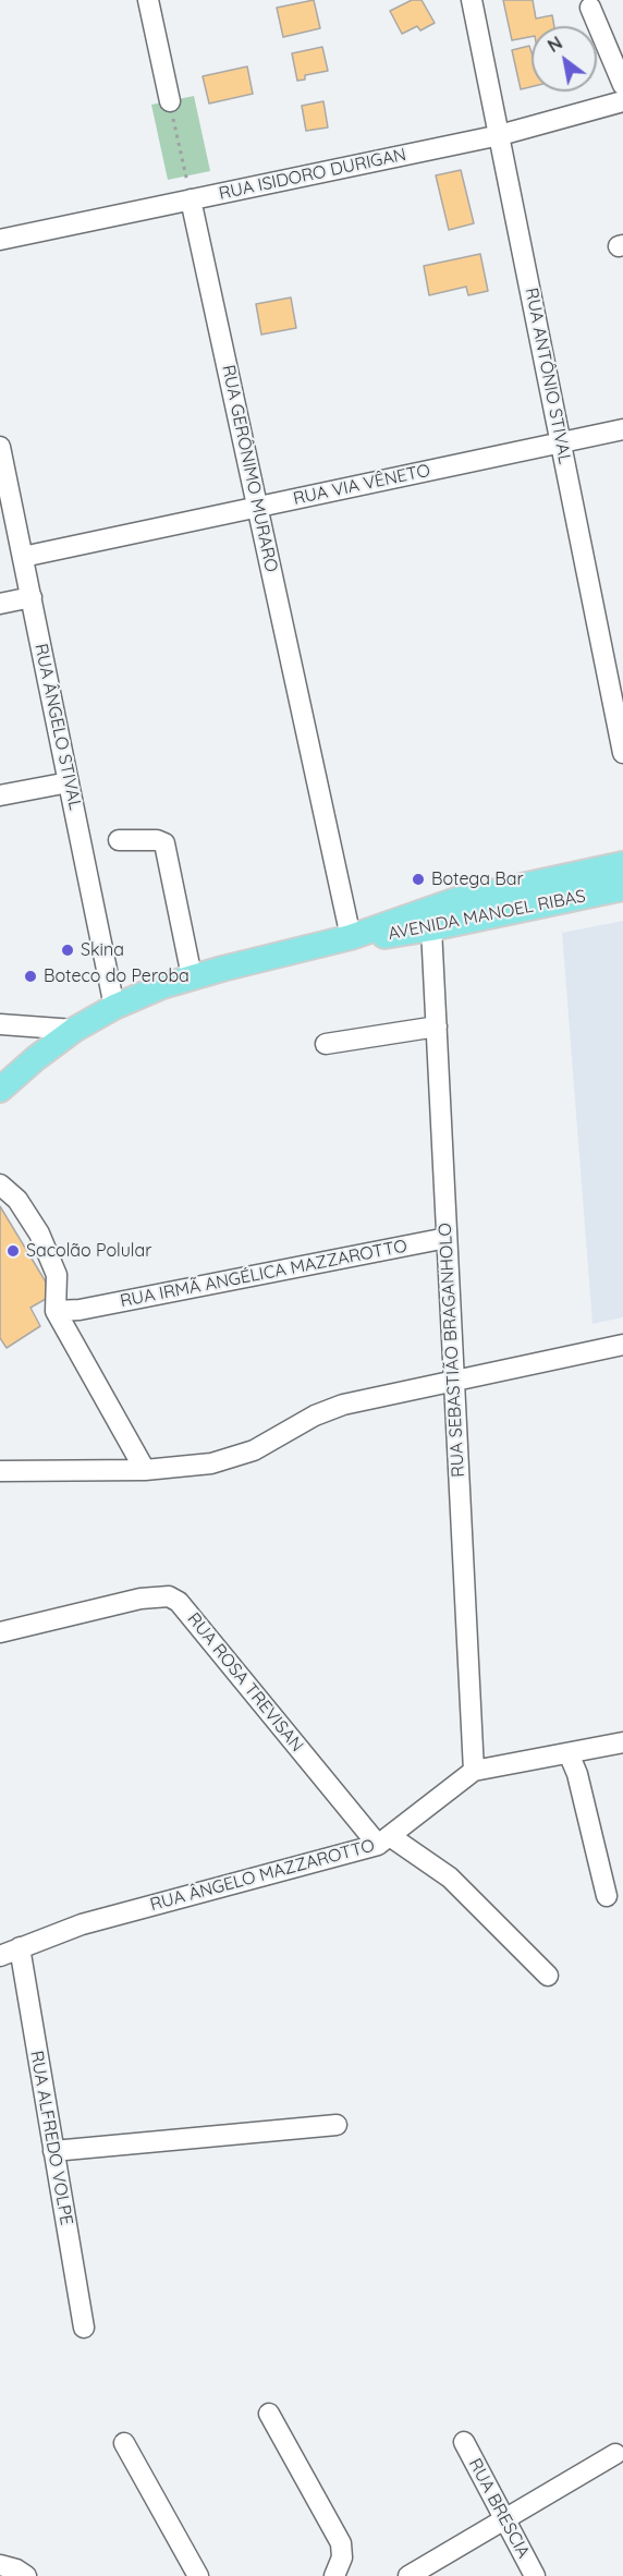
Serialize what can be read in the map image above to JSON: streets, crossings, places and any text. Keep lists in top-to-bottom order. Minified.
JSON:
{"streets":{"main road":["AVENIDA MANOEL RIBAS"],"street":["RUA ISIDORO DURIGAN","RUA ANTÔNIO STIVAL","RUA GERÔNIMO MURARO","RUA VIA VÊNETO","RUA ÂNGELO STIVAL","RUA IRMÃ ANGÉLICA MAZZAROTTO","RUA SEBASTIÃO BRAGANHOLO","RUA ROSA TREVISAN","RUA ÂNGELO MAZZAROTTO","RUA ALFREDO VOLPE","RUA BRESCIA"]},"crossings":[["RUA ISIDORO DURIGAN","RUA ANTÔNIO STIVAL"],["RUA ISIDORO DURIGAN","RUA GERÔNIMO MURARO"],["RUA ANTÔNIO STIVAL","RUA VIA VÊNETO"],["RUA GERÔNIMO MURARO","RUA VIA VÊNETO"],["RUA GERÔNIMO MURARO","AVENIDA MANOEL RIBAS"],["RUA VIA VÊNETO","RUA ÂNGELO STIVAL"],["RUA ÂNGELO STIVAL","AVENIDA MANOEL RIBAS"],["AVENIDA MANOEL RIBAS","RUA SEBASTIÃO BRAGANHOLO"],["RUA IRMÃ ANGÉLICA MAZZAROTTO","RUA SEBASTIÃO BRAGANHOLO"],["RUA SEBASTIÃO BRAGANHOLO","RUA ÂNGELO MAZZAROTTO"],["RUA ROSA TREVISAN","RUA ÂNGELO MAZZAROTTO"],["RUA ÂNGELO MAZZAROTTO","RUA ALFREDO VOLPE"]],"places":["Botega Bar","Skina","Boteco do Peroba","Sacolão Polular"],"north":"top left"}
